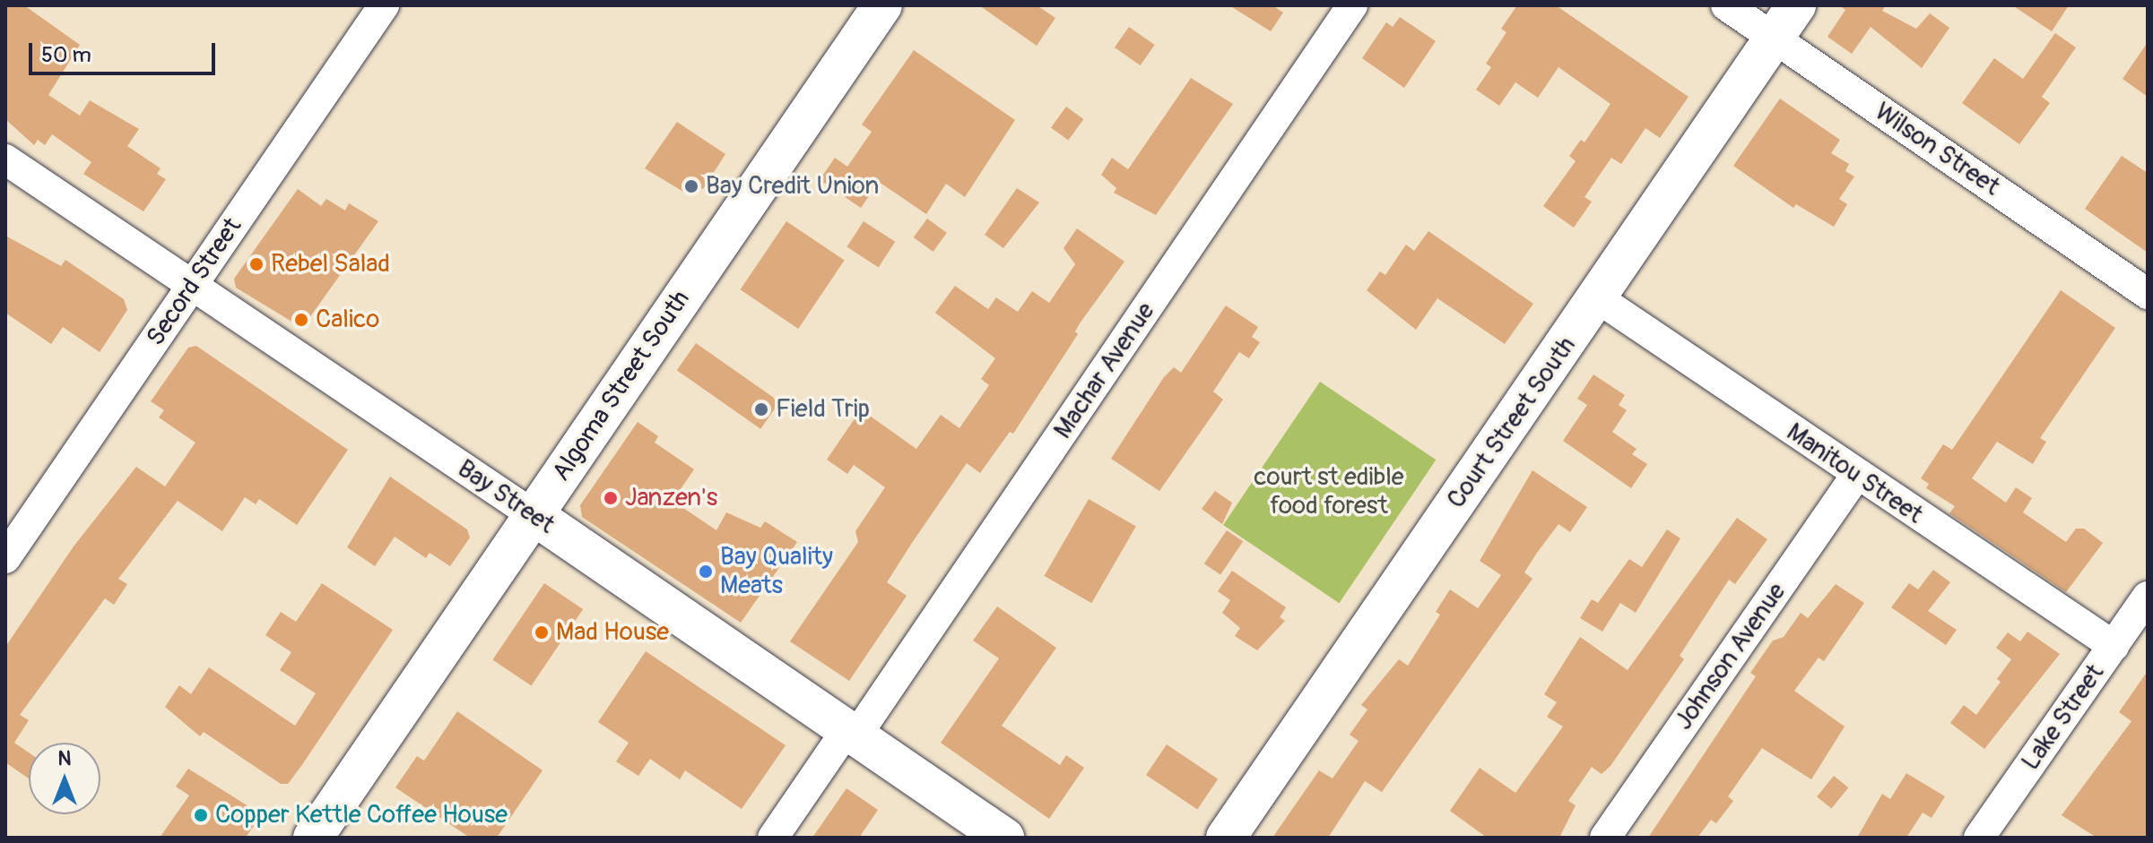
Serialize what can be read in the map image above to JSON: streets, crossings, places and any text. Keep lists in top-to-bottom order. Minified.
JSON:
{"streets":{"street":["Wilson Street","Secord Street","Machar Avenue","Algoma Street South","Court Street South","Manitou Street","Bay Street","Johnson Avenue","Lake Street"]},"crossings":[["Wilson Street","Court Street South"],["Secord Street","Bay Street"],["Machar Avenue","Bay Street"],["Algoma Street South","Bay Street"],["Court Street South","Manitou Street"],["Manitou Street","Johnson Avenue"],["Manitou Street","Lake Street"]],"parks":["court st edible food forest"],"places":["Bay Credit Union","Rebel Salad","Calico","Field Trip","Janzen's","Bay Quality Meats","Mad House","Copper Kettle Coffee House"],"scale_bar":"50 m","north":"top"}
